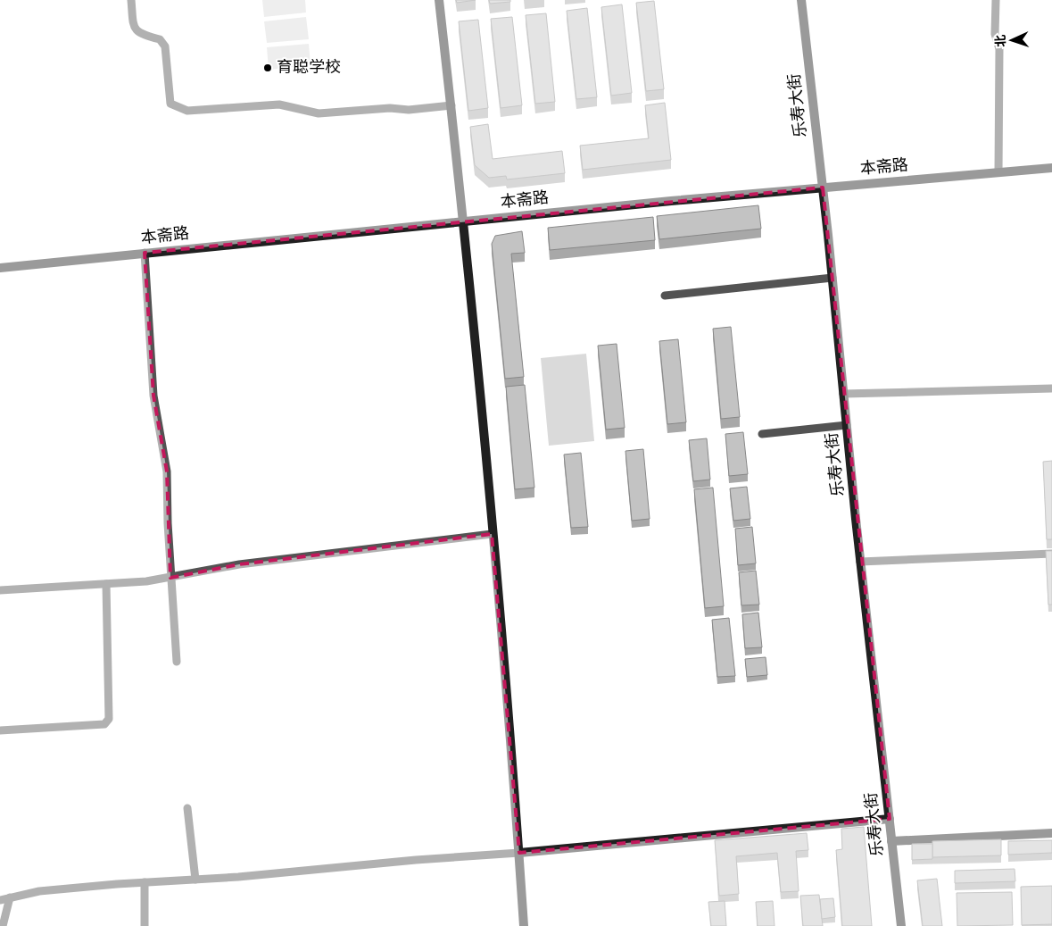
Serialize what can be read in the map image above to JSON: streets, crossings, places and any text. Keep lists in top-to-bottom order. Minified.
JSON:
{"streets":{"street":["乐寿大街","本斋路"]},"crossings":[["乐寿大街","本斋路"]],"places":["育聪学校"],"north":"left"}
